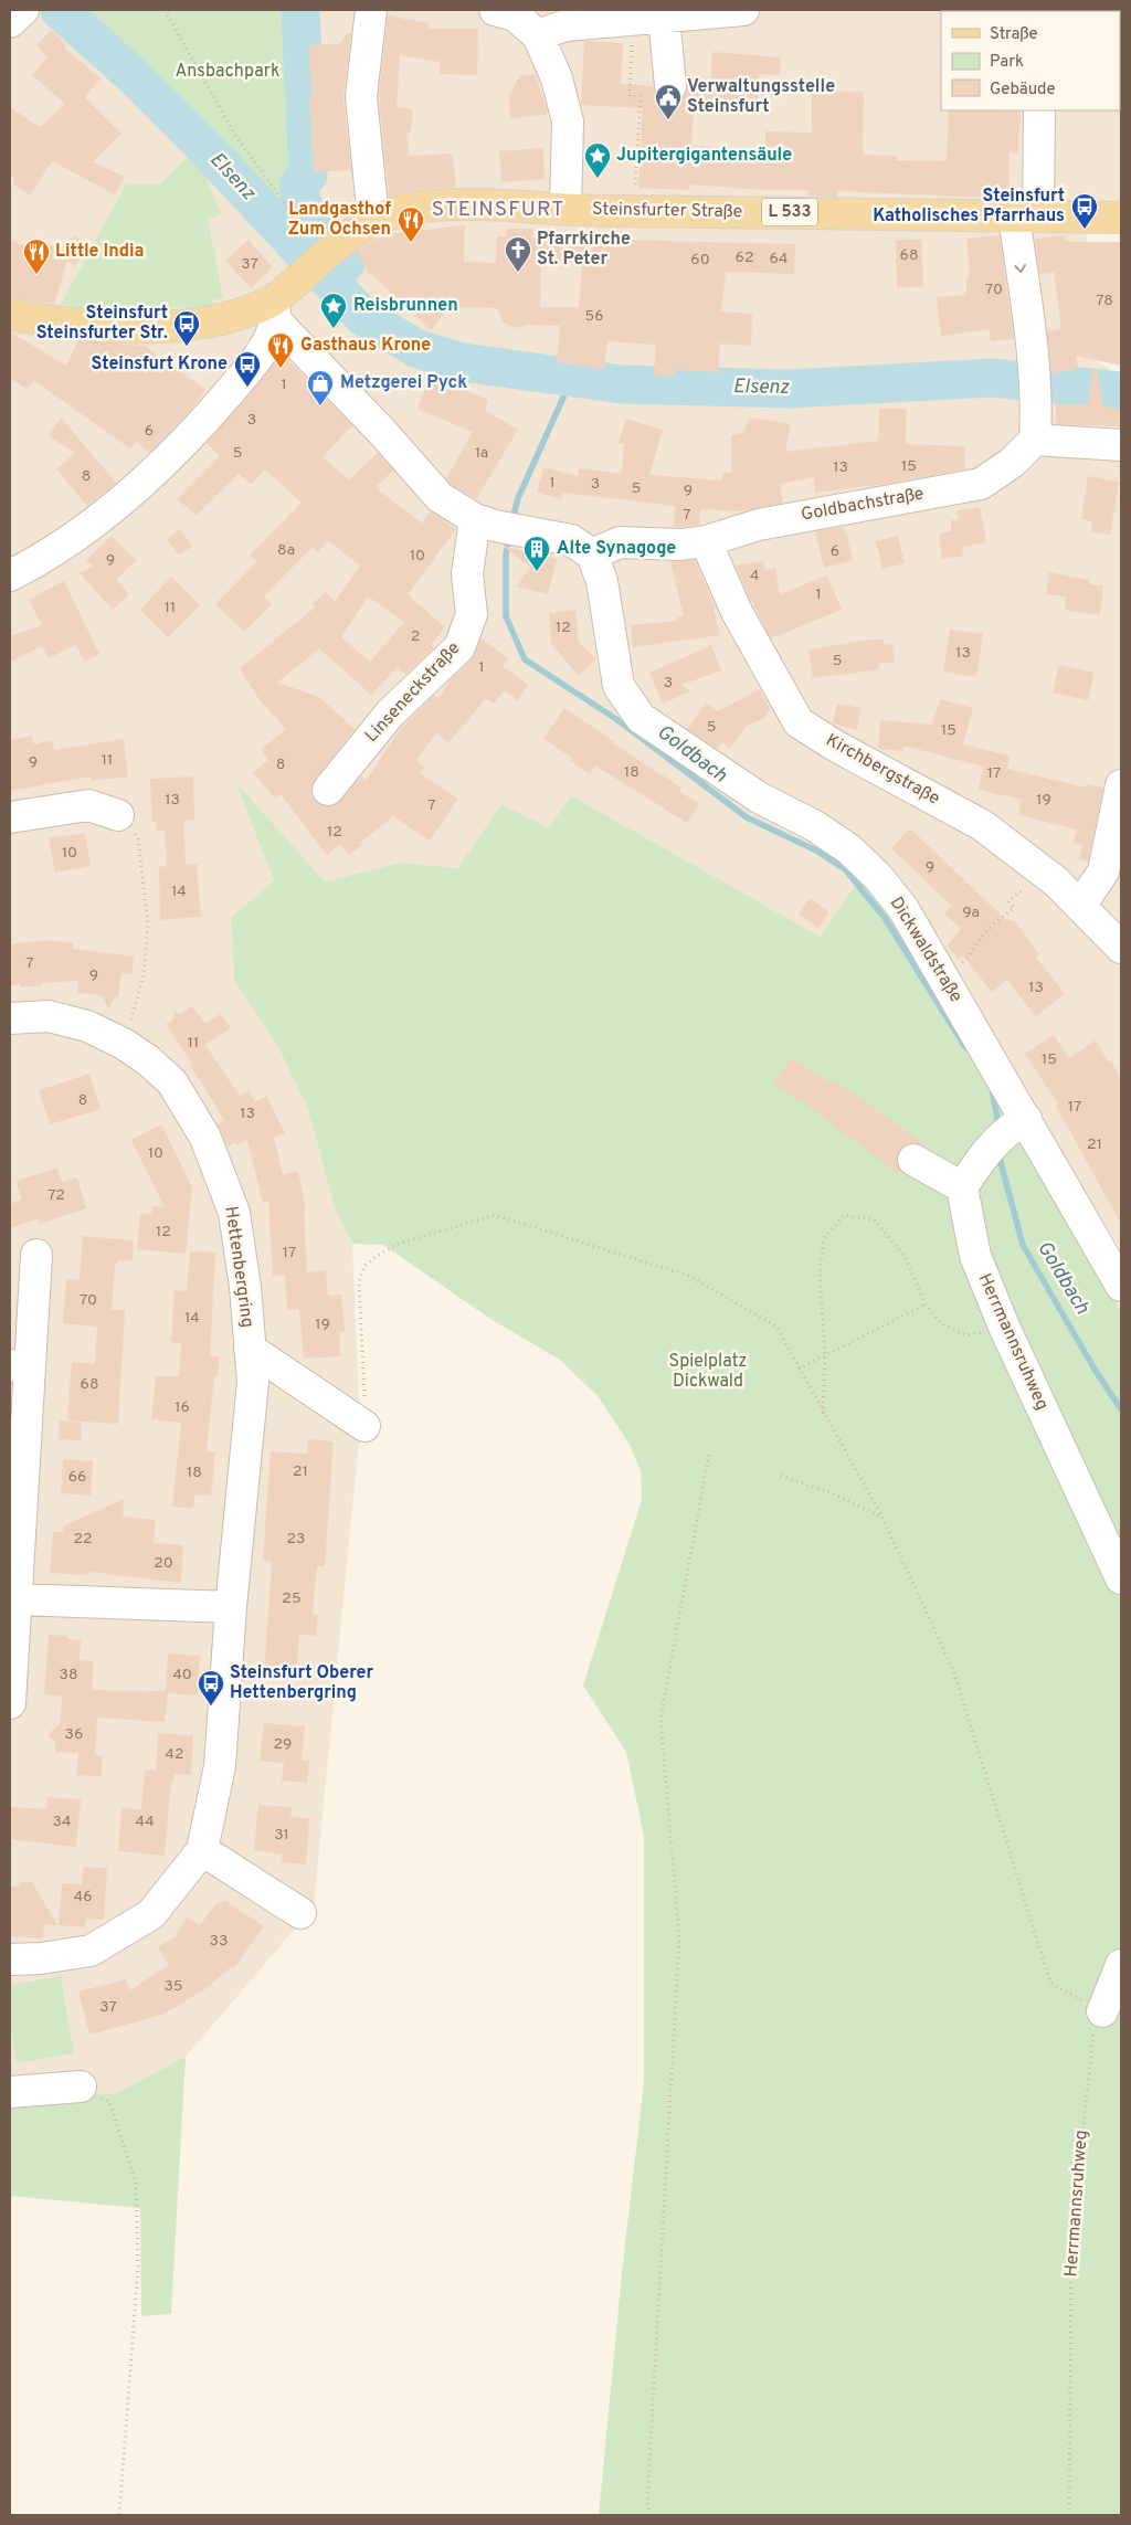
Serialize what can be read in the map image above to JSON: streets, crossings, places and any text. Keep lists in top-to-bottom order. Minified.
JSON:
{"streets":{"main road":["Steinsfurter Straße","L 533"],"street":["Goldbachstraße","Linseneckstraße","Kirchbergstraße","Dickwaldstraße","Hettenbergring","Herrmannsruhweg"]},"crossings":[["Steinsfurter Straße","L 533"],["Goldbachstraße","Kirchbergstraße"],["Goldbachstraße","Dickwaldstraße"]],"districts":["STEINSFURT"],"water":["Elsenz","Goldbach"],"parks":["Ansbachpark","Spielplatz Dickwald"],"places":{"public building":["Verwaltungsstelle Steinsfurt"],"place":["Jupitergigantensäule","Reisbrunnen"],"bus stop":["Steinsfurt Katholisches Pfarrhaus","Steinsfurt Steinsfurter Str.","Steinsfurt Krone","Steinsfurt Oberer Hettenbergring"],"restaurant":["Landgasthof Zum Ochsen","Little India","Gasthaus Krone"],"church":["Pfarrkirche St. Peter"],"shop":["Metzgerei Pyck"],"building":["Alte Synagoge"]},"house_numbers":["68","62","64","60","37","70","78","56","1","3","6","5","1a","15","13","8","1","3","5","9","7","8a","6","10","9","4","1","11","12","2","13","5","1","3","5","15","11","9","8","18","17","13","19","7","12","10","9","14","9a","7","9","13","11","15","8","17","13","21","10","72","12","17","70","14","19","68","16","21","18","66","22","23","20","25","38","40","36","29","42","34","44","31","46","33","35","37"],"legend":["Straße","Park","Gebäude"]}
